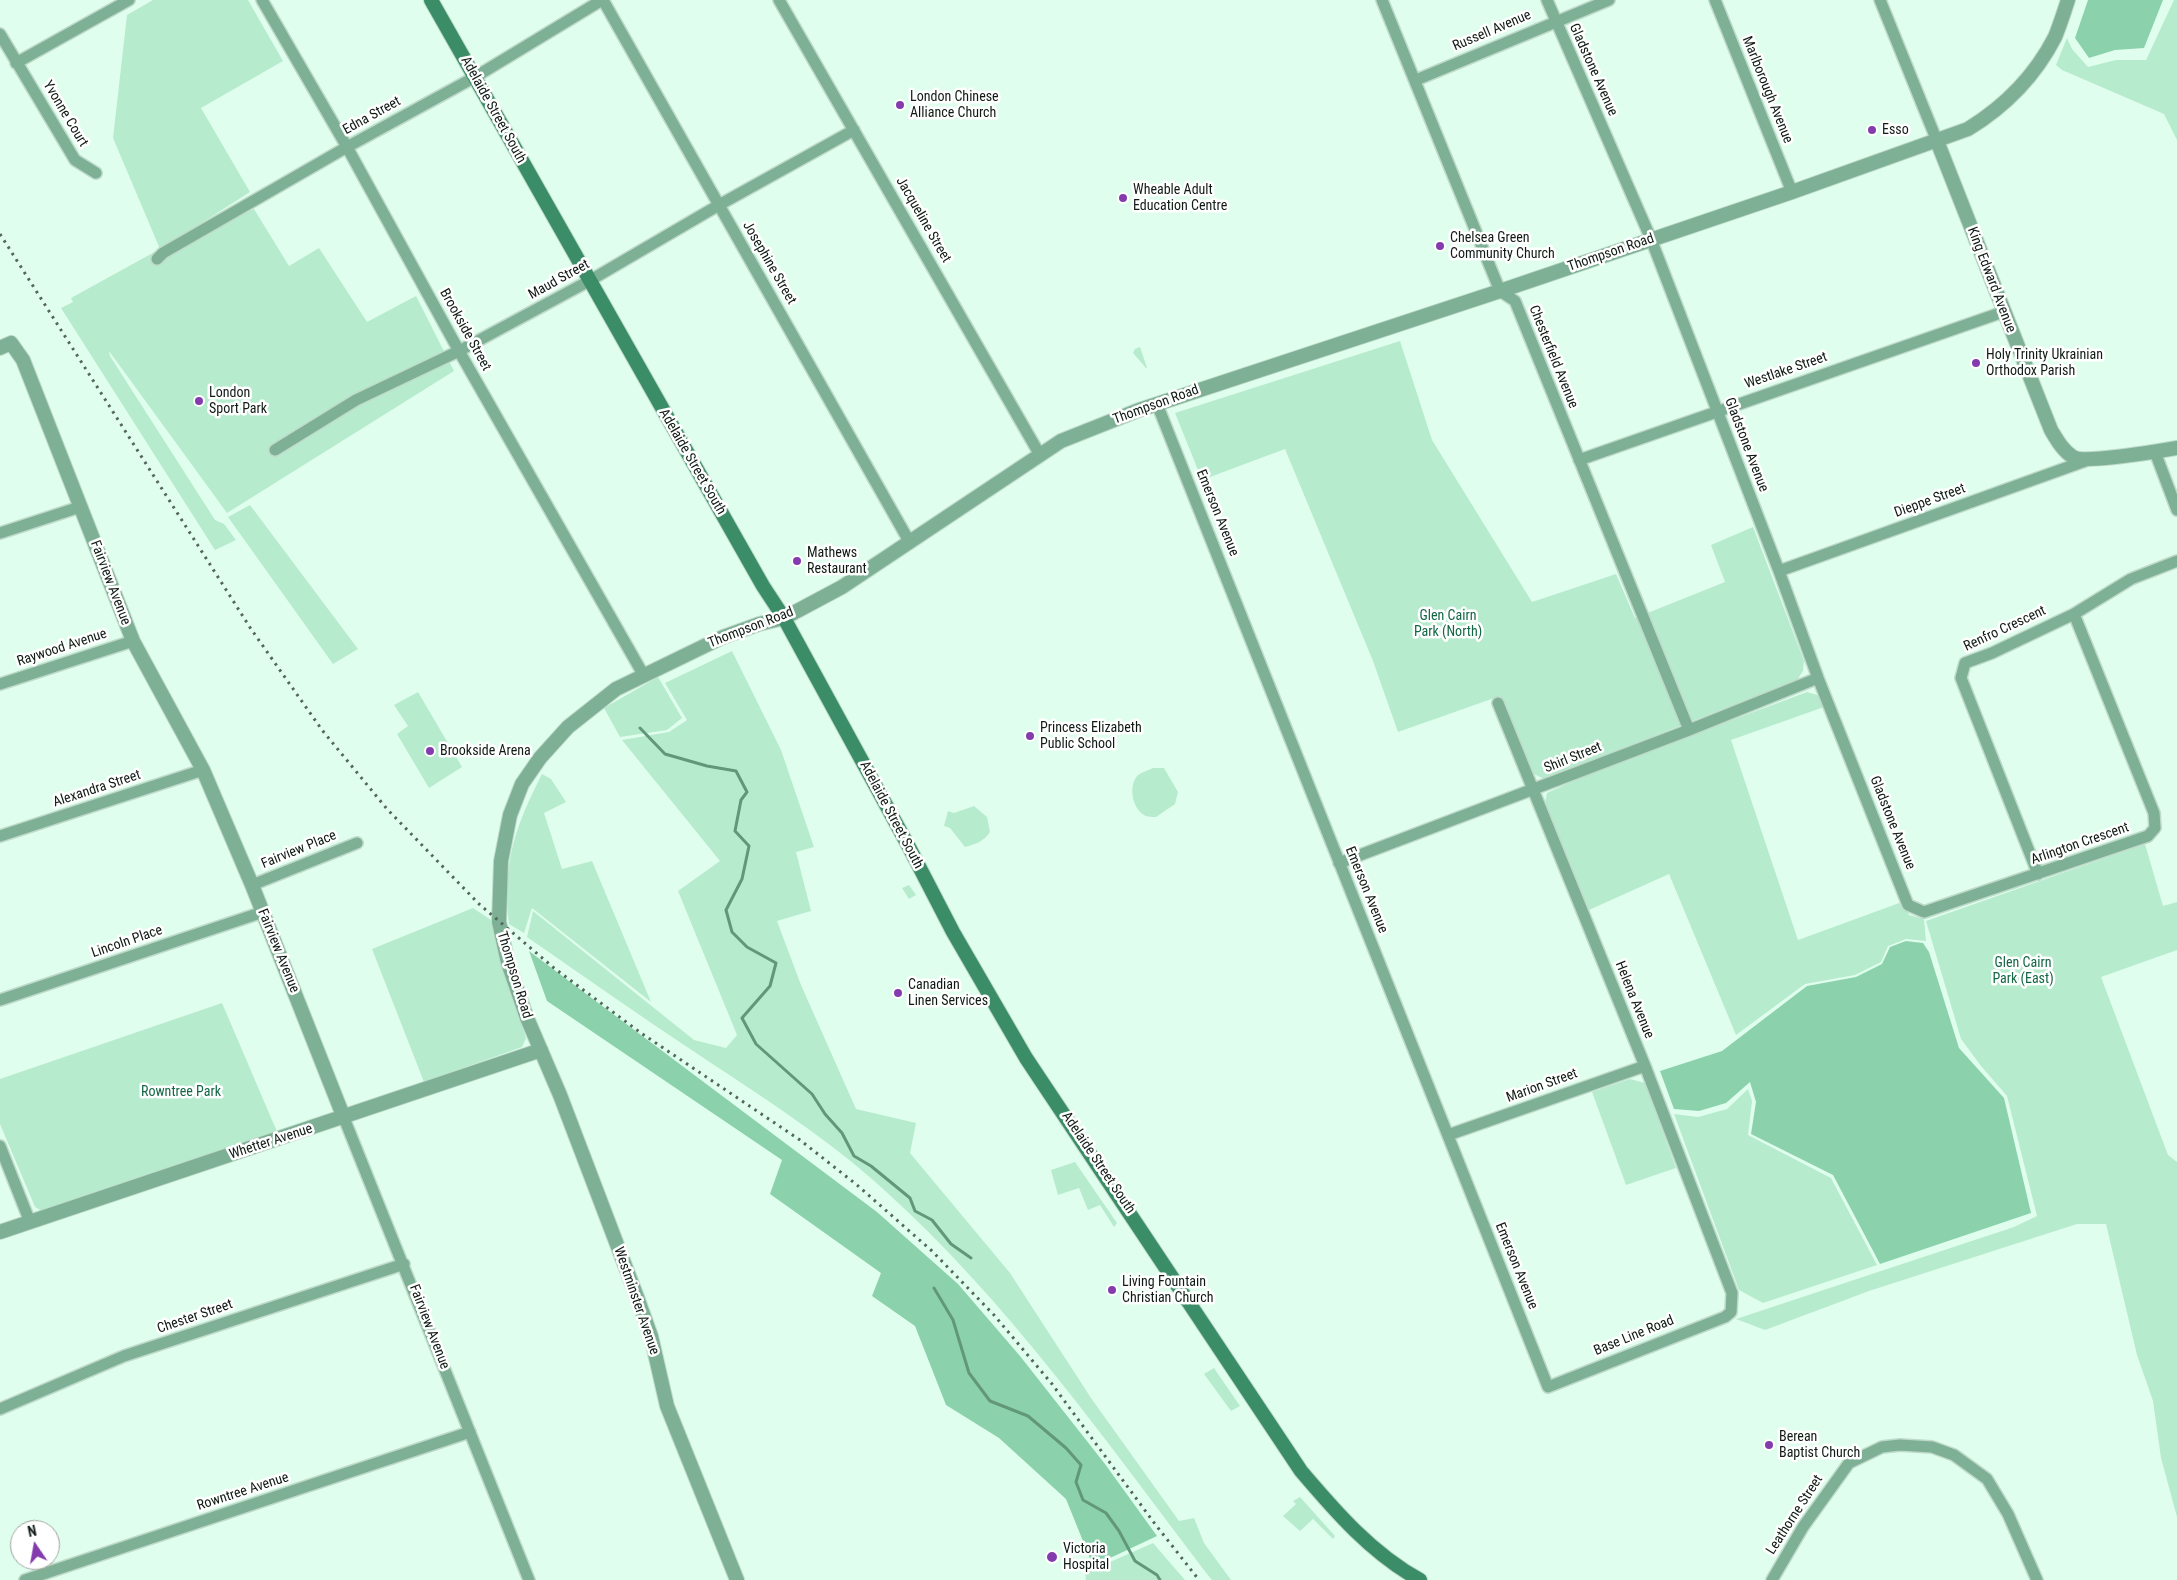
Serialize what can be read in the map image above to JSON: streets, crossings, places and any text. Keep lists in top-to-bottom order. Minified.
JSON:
{"streets":{"main road":["Adelaide Street South"],"street":["Russell Avenue","Gladstone Avenue","Marlborough Avenue","Yvonne Court","Edna Street","Jacqueline Street","Thompson Road","Josephine Street","Maud Street","King Edward Avenue","Brookside Street","Chesterfield Avenue","Westlake Street","Dieppe Street","Emerson Avenue","Fairview Avenue","Renfro Crescent","Raywood Avenue","Shirl Street","Alexandra Street","Arlington Crescent","Fairview Place","Lincoln Place","Helena Avenue","Marion Street","Whetter Avenue","Westminster Avenue","Chester Street","Base Line Road","Rowntree Avenue","Leathorne Street"]},"crossings":[["Russell Avenue","Gladstone Avenue"],["Russell Avenue","Chesterfield Avenue"],["Gladstone Avenue","Thompson Road"],["Gladstone Avenue","Westlake Street"],["Gladstone Avenue","Dieppe Street"],["Gladstone Avenue","Shirl Street"],["Gladstone Avenue","Arlington Crescent"],["Marlborough Avenue","Thompson Road"],["Adelaide Street South","Edna Street"],["Adelaide Street South","Thompson Road"],["Adelaide Street South","Maud Street"],["Edna Street","Josephine Street"],["Edna Street","Brookside Street"],["Jacqueline Street","Thompson Road"],["Jacqueline Street","Maud Street"],["Thompson Road","Josephine Street"],["Thompson Road","King Edward Avenue"],["Thompson Road","Brookside Street"],["Thompson Road","Chesterfield Avenue"],["Thompson Road","Emerson Avenue"],["Thompson Road","Whetter Avenue"],["Thompson Road","Westminster Avenue"],["Josephine Street","Maud Street"],["Maud Street","Brookside Street"],["King Edward Avenue","Westlake Street"],["King Edward Avenue","Dieppe Street"],["Chesterfield Avenue","Westlake Street"],["Chesterfield Avenue","Shirl Street"],["Emerson Avenue","Shirl Street"],["Emerson Avenue","Marion Street"],["Emerson Avenue","Base Line Road"],["Fairview Avenue","Raywood Avenue"],["Fairview Avenue","Alexandra Street"],["Fairview Avenue","Fairview Place"],["Fairview Avenue","Lincoln Place"],["Fairview Avenue","Whetter Avenue"],["Fairview Avenue","Chester Street"],["Fairview Avenue","Rowntree Avenue"],["Renfro Crescent","Arlington Crescent"],["Shirl Street","Helena Avenue"],["Helena Avenue","Marion Street"],["Helena Avenue","Base Line Road"],["Whetter Avenue","Westminster Avenue"]],"parks":["Glen Cairn Park (North)","Glen Cairn Park (East)","Rowntree Park"],"places":["London Chinese Alliance Church","Esso","Wheable Adult Education Centre","Chelsea Green Community Church","Holy Trinity Ukrainian Orthodox Parish","London Sport Park","Mathews Restaurant","Princess Elizabeth Public School","Brookside Arena","Canadian Linen Services","Living Fountain Christian Church","Berean Baptist Church","Victoria Hospital"],"north":"top"}
